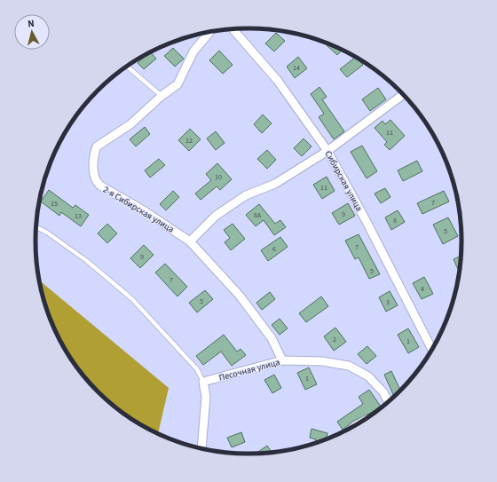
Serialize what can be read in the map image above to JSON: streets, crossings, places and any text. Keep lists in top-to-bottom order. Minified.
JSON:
{"streets":{"street":["Сибирская улица","2-я Сибирская улица","Песочная улица"]},"crossings":[["2-я Сибирская улица","Песочная улица"]],"house_numbers":["14","11","12","10","11","7","15","9","8А","13","8","5","7","6","9","5","7","4","5","3","2","1","1"],"north":"top"}
